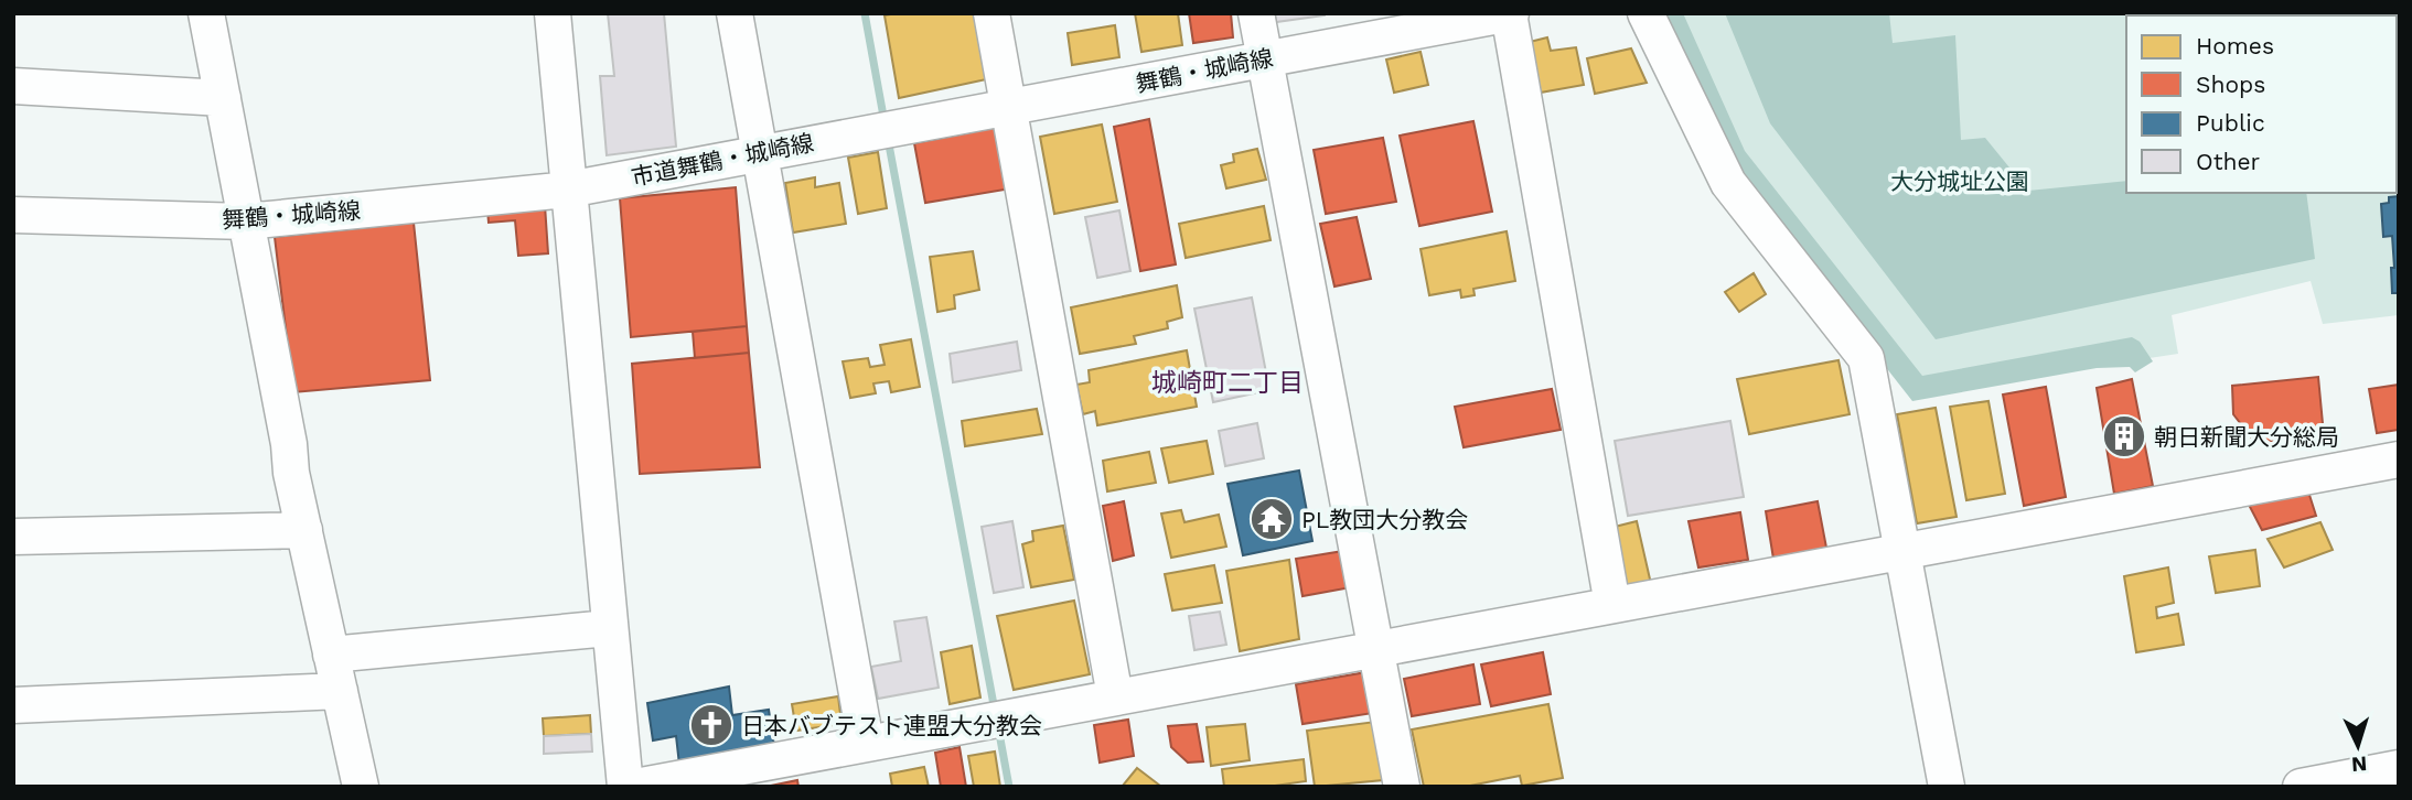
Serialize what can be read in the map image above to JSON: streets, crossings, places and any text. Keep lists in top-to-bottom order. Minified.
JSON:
{"streets":{"street":["舞鶴・城崎線","市道舞鶴・城崎線"]},"crossings":[["舞鶴・城崎線","市道舞鶴・城崎線"]],"districts":["城崎町二丁目"],"parks":["大分城址公園"],"places":{"building":["朝日新聞大分総局"],"temple":["PL教団大分教会"],"church":["日本バブテスト連盟大分教会"]},"legend":["Homes","Shops","Public","Other"],"north":"bottom"}
